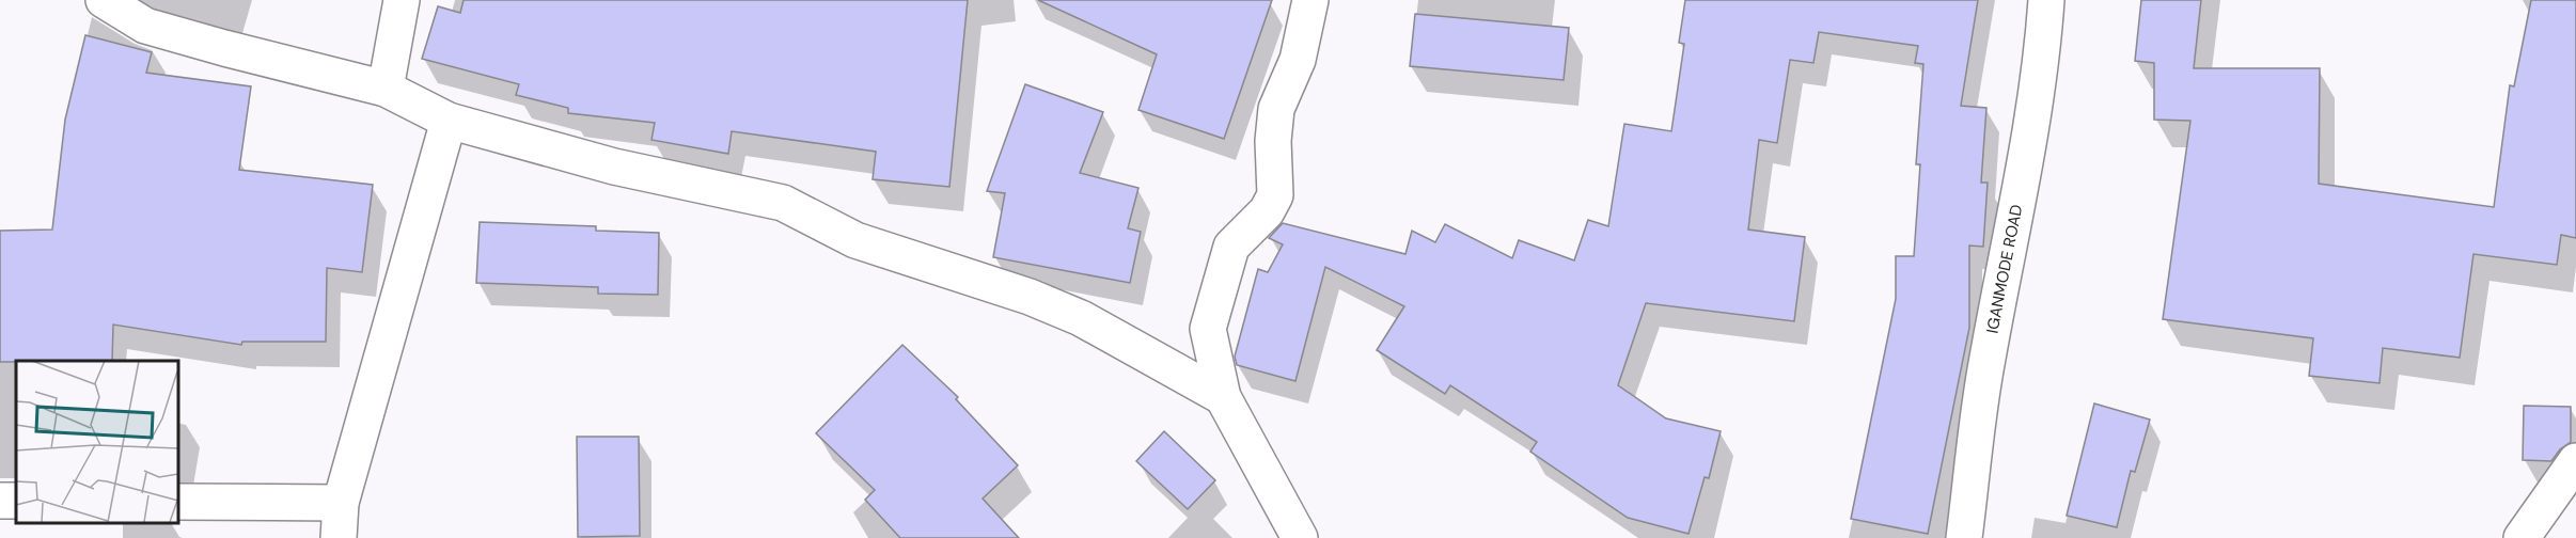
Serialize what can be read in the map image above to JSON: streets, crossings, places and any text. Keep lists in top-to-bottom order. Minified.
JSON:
{"streets":{"street":["IGANMODE ROAD"]}}
